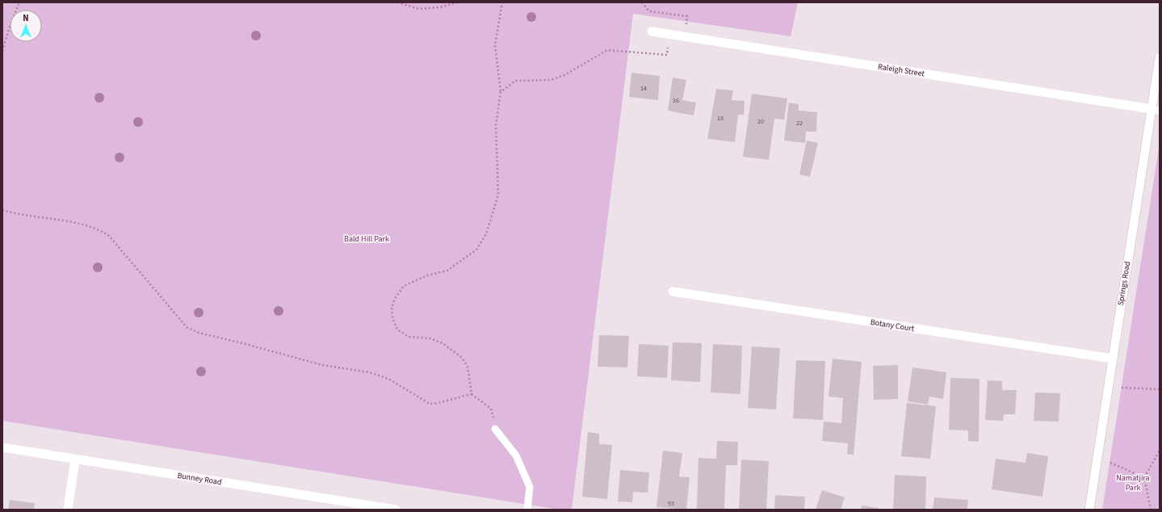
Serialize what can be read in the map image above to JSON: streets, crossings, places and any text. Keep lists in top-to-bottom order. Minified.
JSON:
{"streets":{"street":["Raleigh Street","Springs Road","Botany Court","Bunney Road"]},"crossings":[["Raleigh Street","Springs Road"],["Springs Road","Botany Court"]],"parks":["Bald Hill Park","Namatjira Park"],"house_numbers":["14","16","18","20","22","93"],"north":"top"}
